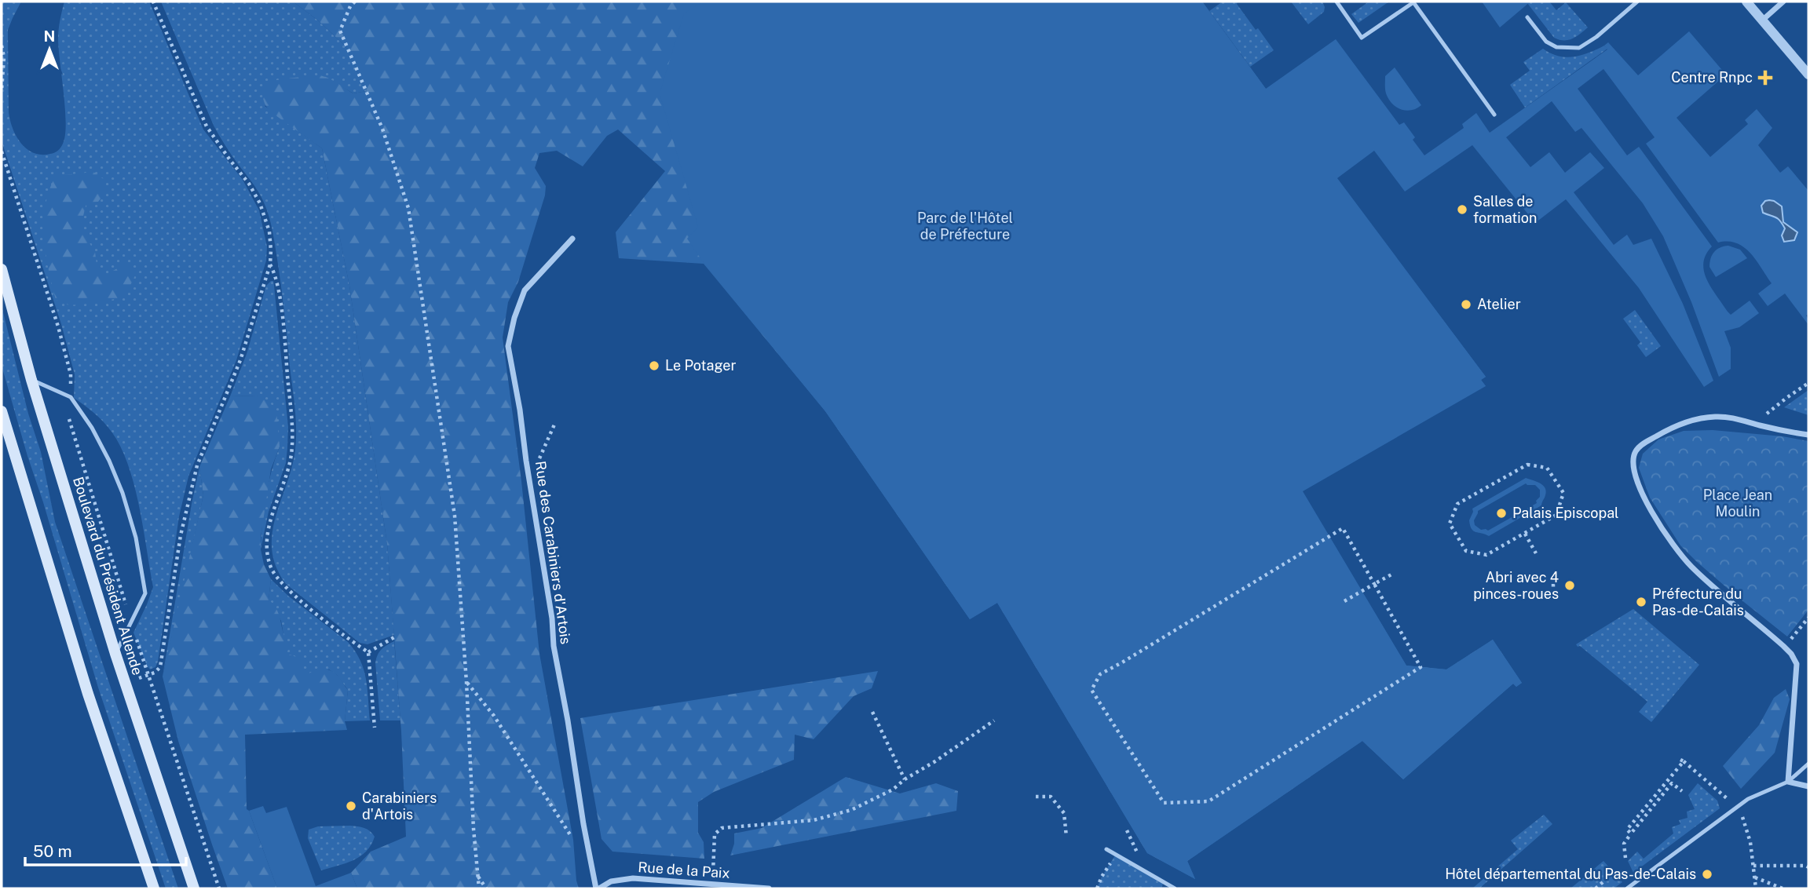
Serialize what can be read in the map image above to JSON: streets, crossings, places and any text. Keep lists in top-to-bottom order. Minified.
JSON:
{"streets":{"main road":["Boulevard du Président Allende"],"street":["Rue des Carabiniers d'Artois","Rue de la Paix"]},"crossings":[["Rue des Carabiniers d'Artois","Rue de la Paix"]],"parks":["Parc de l'Hôtel de Préfecture","Place Jean Moulin"],"places":{"health":["Centre Rnpc"],"other":["Salles de formation","Atelier","Le Potager","Palais Episcopal","Abri avec 4 pinces-roues","Préfecture du Pas-de-Calais","Carabiniers d'Artois","Hôtel départemental du Pas-de-Calais"]},"scale_bar":"50 m","north":"top"}
